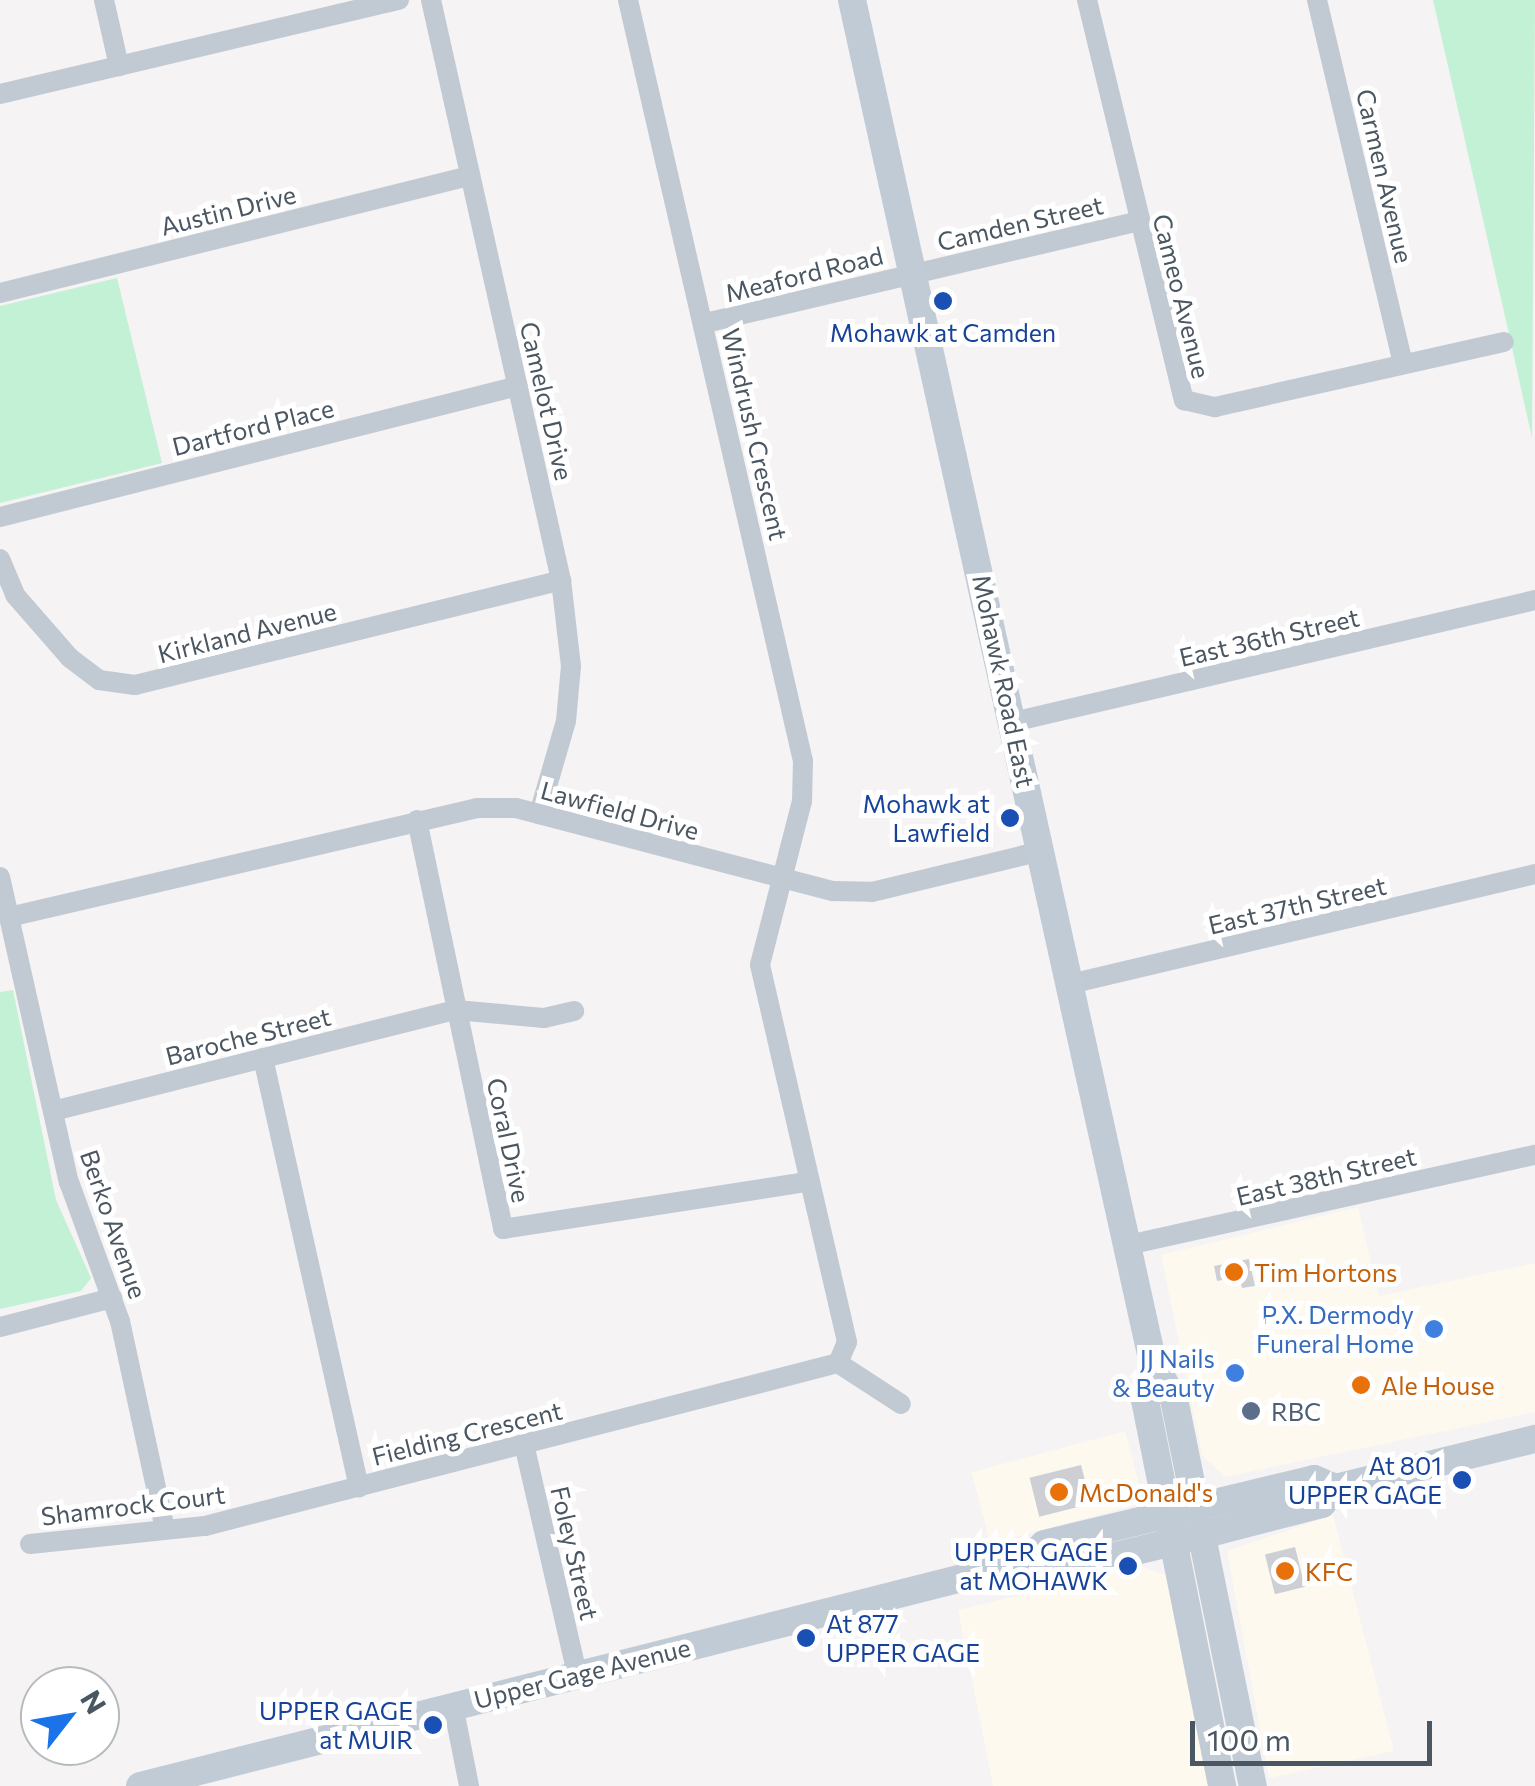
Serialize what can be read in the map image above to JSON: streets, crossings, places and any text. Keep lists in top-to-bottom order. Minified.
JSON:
{"streets":{"main road":["Mohawk Road East","Upper Gage Avenue"],"street":["Carmen Avenue","Austin Drive","Camden Street","Meaford Road","Cameo Avenue","Camelot Drive","Dartford Place","Windrush Crescent","Kirkland Avenue","East 36th Street","Lawfield Drive","East 37th Street","Baroche Street","Coral Drive","East 38th Street","Berko Avenue","Fielding Crescent","Shamrock Court","Foley Street"]},"crossings":[["Carmen Avenue","Cameo Avenue"],["Austin Drive","Camelot Drive"],["Camden Street","Meaford Road"],["Camden Street","Cameo Avenue"],["Camden Street","Mohawk Road East"],["Meaford Road","Windrush Crescent"],["Meaford Road","Mohawk Road East"],["Camelot Drive","Dartford Place"],["Camelot Drive","Kirkland Avenue"],["Camelot Drive","Lawfield Drive"],["Windrush Crescent","Lawfield Drive"],["East 36th Street","Mohawk Road East"],["Mohawk Road East","Lawfield Drive"],["Mohawk Road East","East 37th Street"],["Mohawk Road East","East 38th Street"],["Mohawk Road East","Upper Gage Avenue"],["Lawfield Drive","Coral Drive"],["Lawfield Drive","Berko Avenue"],["Baroche Street","Coral Drive"],["Baroche Street","Berko Avenue"],["Baroche Street","Fielding Crescent"],["Berko Avenue","Shamrock Court"],["Fielding Crescent","Shamrock Court"],["Fielding Crescent","Foley Street"],["Foley Street","Upper Gage Avenue"]],"places":["Mohawk at Camden","Mohawk at Lawfield","Tim Hortons","P.X. Dermody Funeral Home","JJ Nails & Beauty","Ale House","RBC","At 801 UPPER GAGE","McDonald's","UPPER GAGE at MOHAWK","KFC","At 877 UPPER GAGE","UPPER GAGE at MUIR"],"scale_bar":"100 m","north":"top right"}
